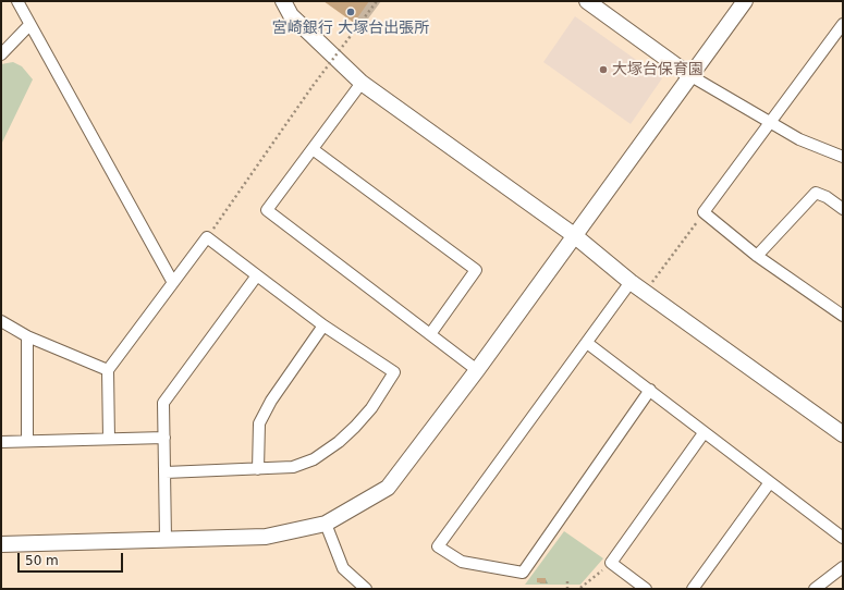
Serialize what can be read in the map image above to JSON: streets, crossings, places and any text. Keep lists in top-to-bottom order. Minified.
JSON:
{"places":["宮崎銀行 大塚台出張所","大塚台保育園"],"scale_bar":"50 m"}
